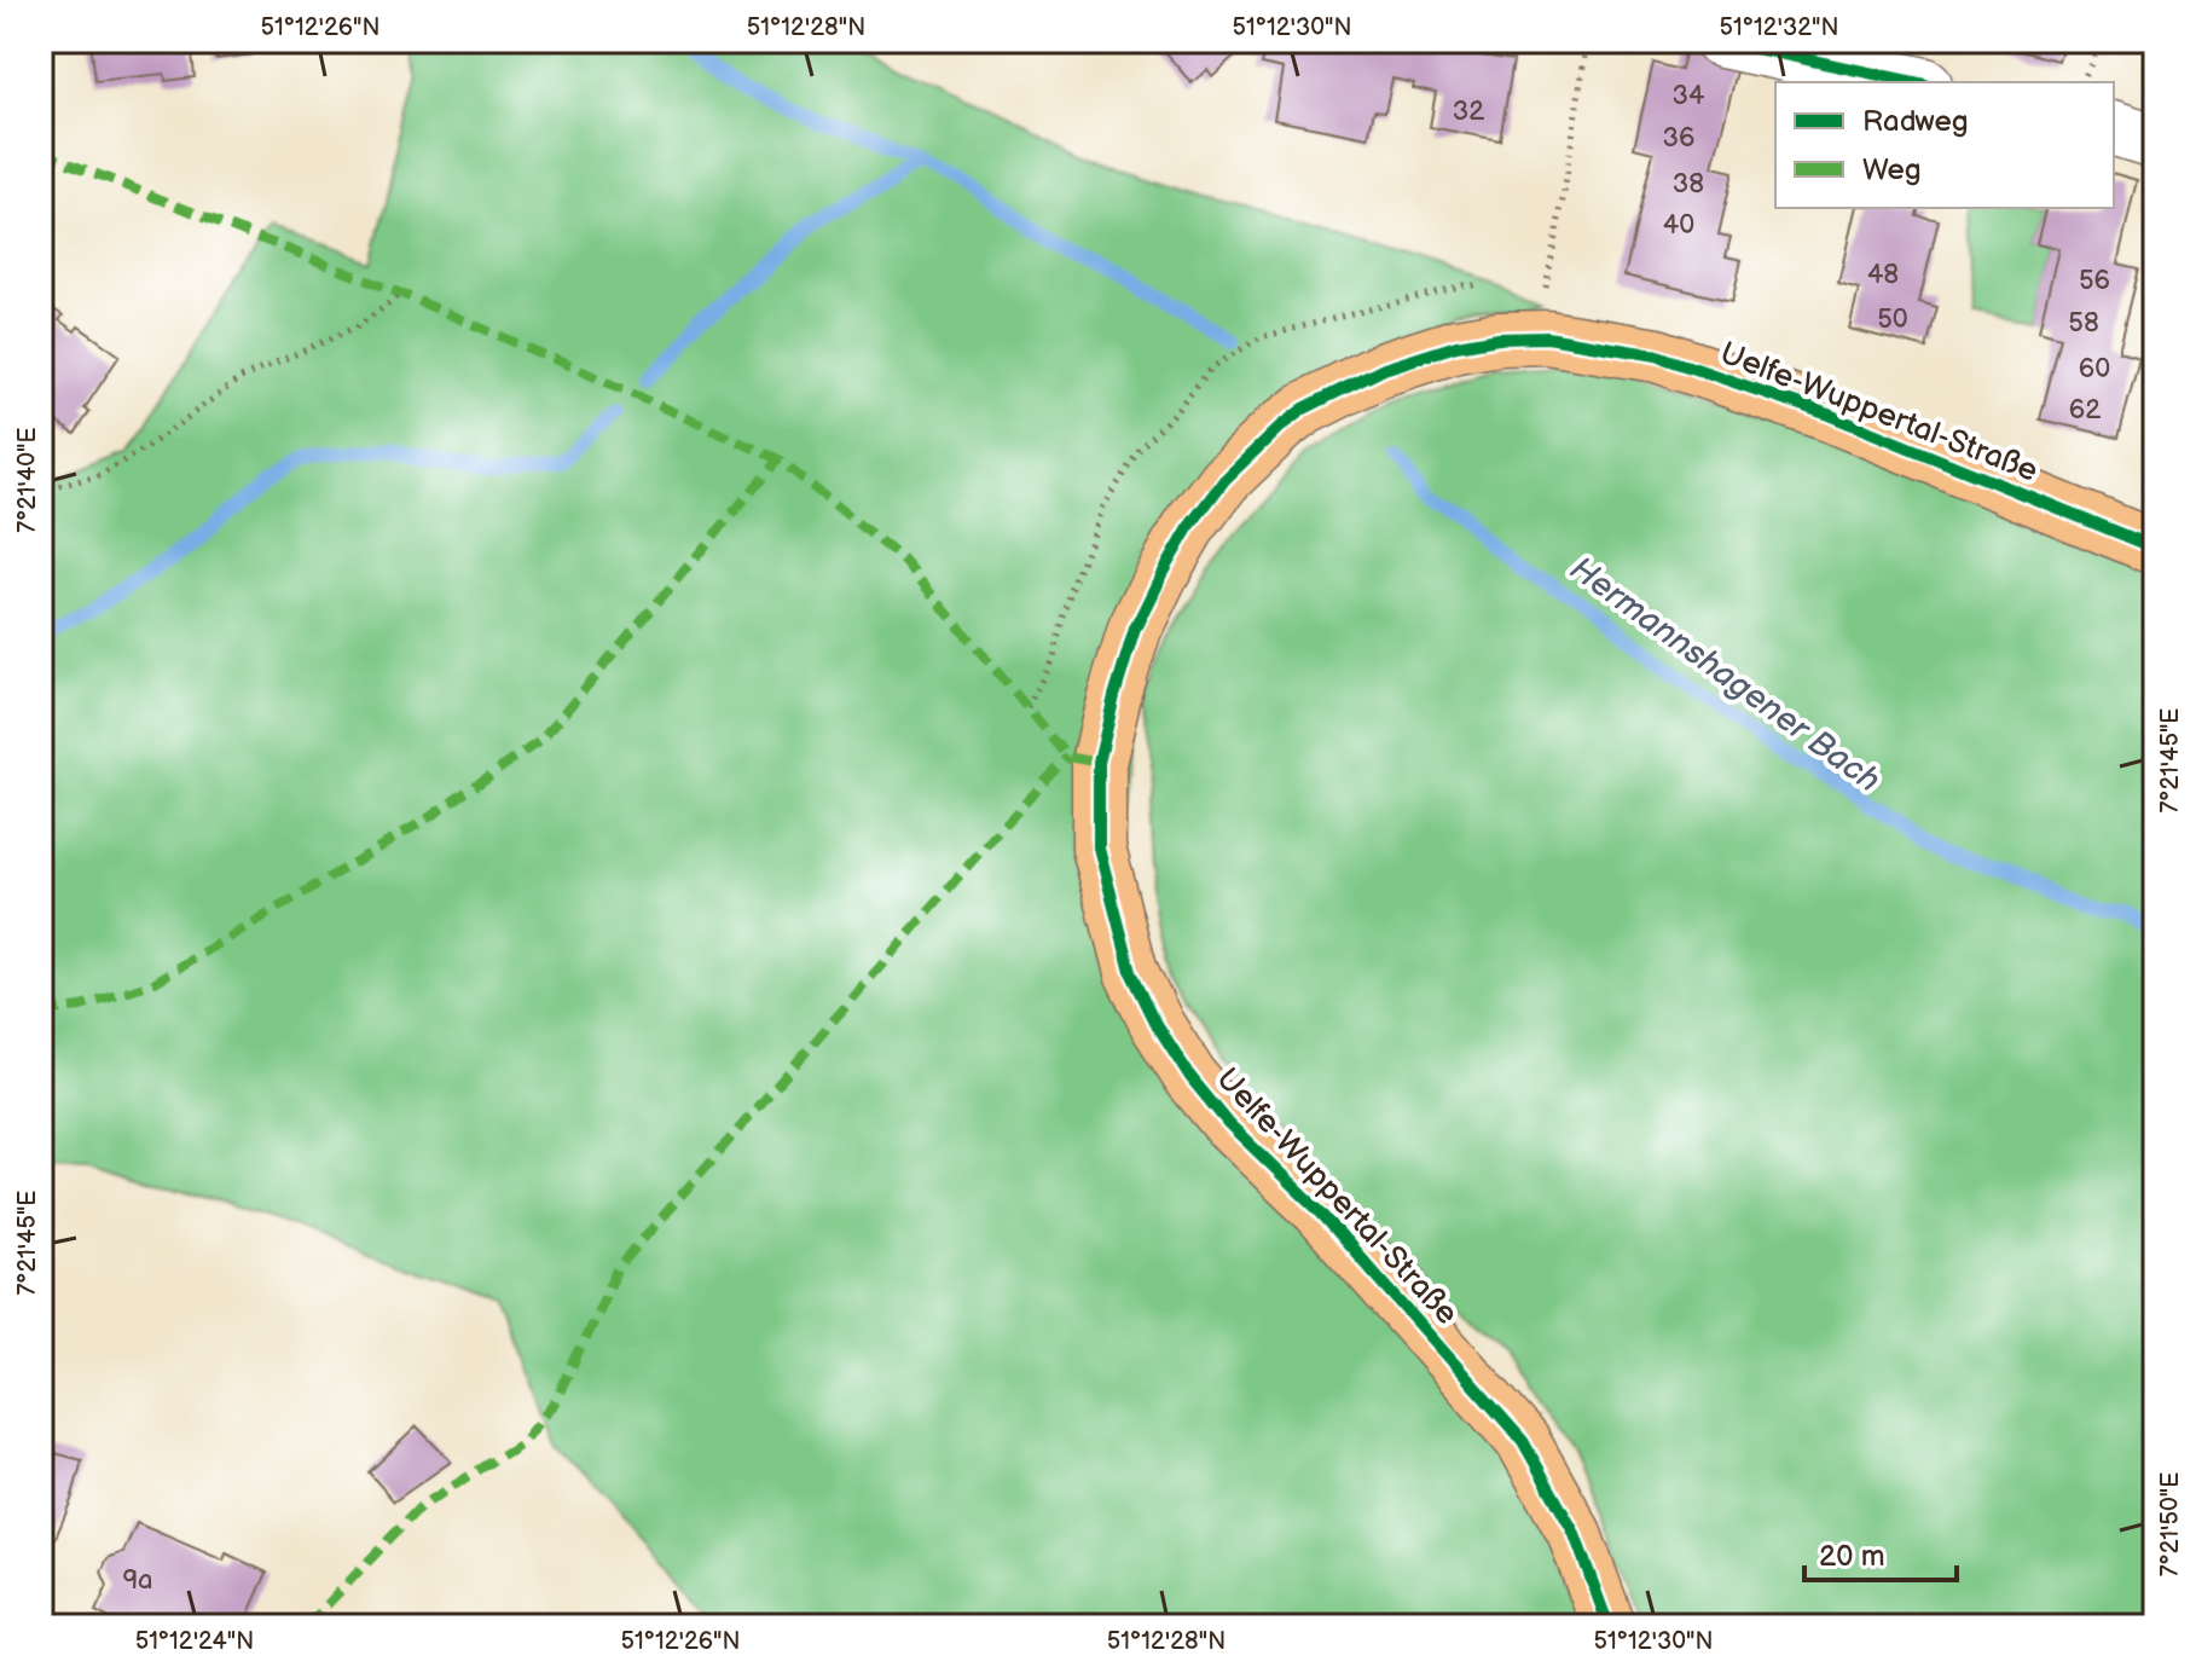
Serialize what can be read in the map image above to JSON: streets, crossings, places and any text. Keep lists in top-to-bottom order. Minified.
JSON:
{"streets":{"main road":["Uelfe-Wuppertal-Straße"]},"water":["Hermannshagener Bach"],"house_numbers":["34","32","36","38","40","48","56","50","58","60","62","9a"],"legend":["Radweg","Weg"],"scale_bar":"20 m","coordinates":["51°12'26\"N","51°12'28\"N","51°12'30\"N","51°12'32\"N","7°21'40\"E","7°21'45\"E","7°21'50\"E","51°12'24\"N"]}
